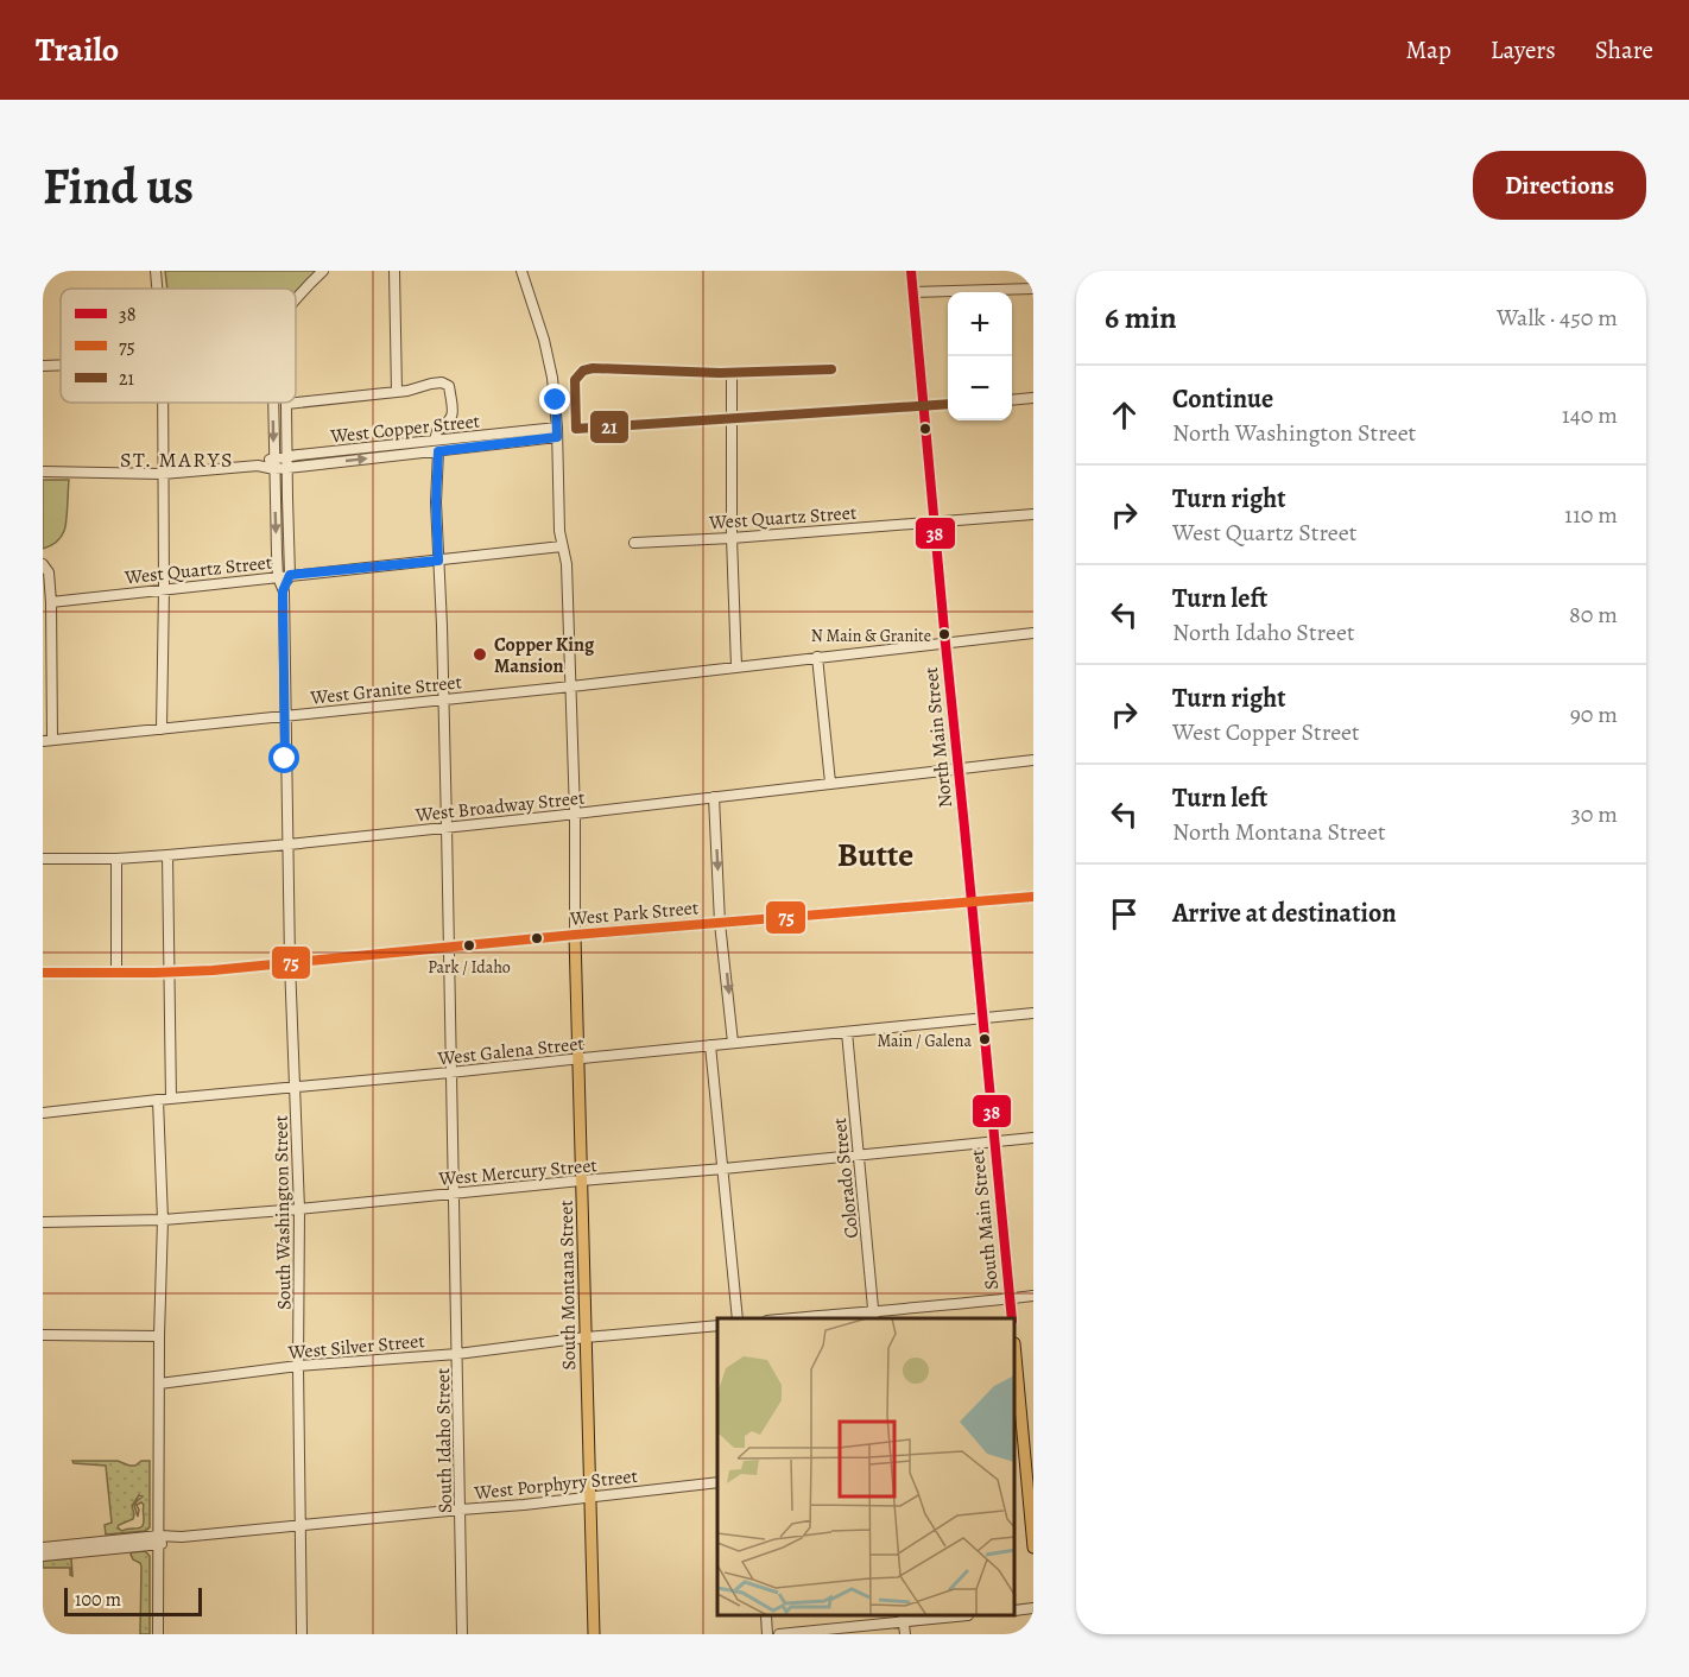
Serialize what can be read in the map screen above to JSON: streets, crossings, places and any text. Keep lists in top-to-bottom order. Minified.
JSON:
{"streets":{"main road":["North Main Street","West Park Street","South Main Street","South Montana Street"],"street":["West Copper Street","West Quartz Street","West Granite Street","West Broadway Street","West Galena Street","West Mercury Street","Colorado Street","South Washington Street","West Silver Street","South Idaho Street","West Porphyry Street"]},"crossings":[["West Copper Street","South Idaho Street"],["West Quartz Street","North Main Street"],["West Quartz Street","South Idaho Street"],["West Granite Street","North Main Street"],["West Granite Street","South Washington Street"],["West Granite Street","South Idaho Street"],["North Main Street","West Broadway Street"],["North Main Street","West Park Street"],["North Main Street","South Main Street"],["West Broadway Street","South Washington Street"],["West Broadway Street","South Idaho Street"],["West Park Street","South Washington Street"],["West Park Street","South Main Street"],["West Park Street","South Montana Street"],["West Park Street","South Idaho Street"],["West Galena Street","Colorado Street"],["West Galena Street","South Washington Street"],["West Galena Street","South Main Street"],["West Galena Street","South Montana Street"],["West Galena Street","South Idaho Street"],["West Mercury Street","Colorado Street"],["West Mercury Street","South Washington Street"],["West Mercury Street","South Main Street"],["West Mercury Street","South Montana Street"],["West Mercury Street","South Idaho Street"],["South Washington Street","West Silver Street"],["South Washington Street","West Porphyry Street"],["South Montana Street","West Silver Street"],["South Montana Street","West Porphyry Street"],["West Silver Street","South Idaho Street"],["South Idaho Street","West Porphyry Street"]],"districts":["ST. MARYS","Butte"],"places":["N Main & Granite","Copper King Mansion","Park / Idaho","Main / Galena"],"lines":["transit line 38","transit line 21","transit line 75"],"legend":["38","75","21"],"scale_bar":"100 m","page":{"header":"Trailo","nav":["Map","Layers","Share"],"buttons":"Directions","title":"Find us","heading":["6 min","Walk · 450 m"],"map_buttons":["+","−"],"list":[["Continue","North Washington Street","140 m"],["Turn right","West Quartz Street","110 m"],["Turn left","North Idaho Street","80 m"],["Turn right","West Copper Street","90 m"],["Turn left","North Montana Street","30 m"],"Arrive at destination"],"scale":"100 m"}}
